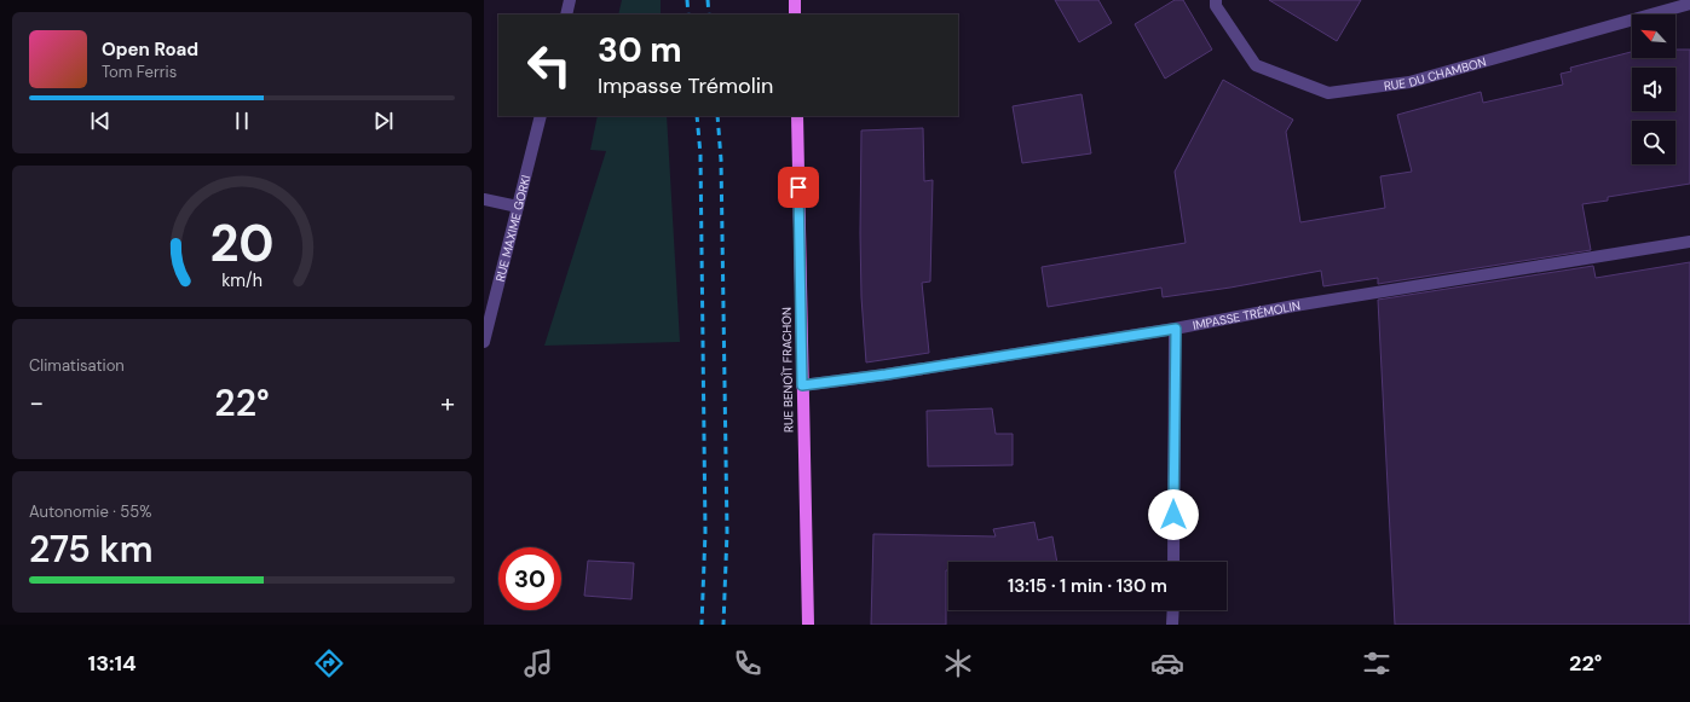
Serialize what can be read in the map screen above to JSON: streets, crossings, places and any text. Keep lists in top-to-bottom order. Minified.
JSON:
{"streets":{"main road":["RUE BENOÎT FRACHON"],"street":["RUE DU CHAMBON","RUE MAXIME GORKI","IMPASSE TRÉMOLIN"]},"crossings":[["IMPASSE TRÉMOLIN","RUE BENOÎT FRACHON"]],"north":"top left","page":{"turn":["30 m","Impasse Trémolin"],"song":["Open Road","Tom Ferris"],"tile":["Climatisation",["Autonomie · 55%","275 km"]],"heat":["−","22°","+"],"limit":"30","trip":"13:15 · 1 min · 130 m","tabs":["13:14","22°"],"gauge":["20","km/h"]}}
